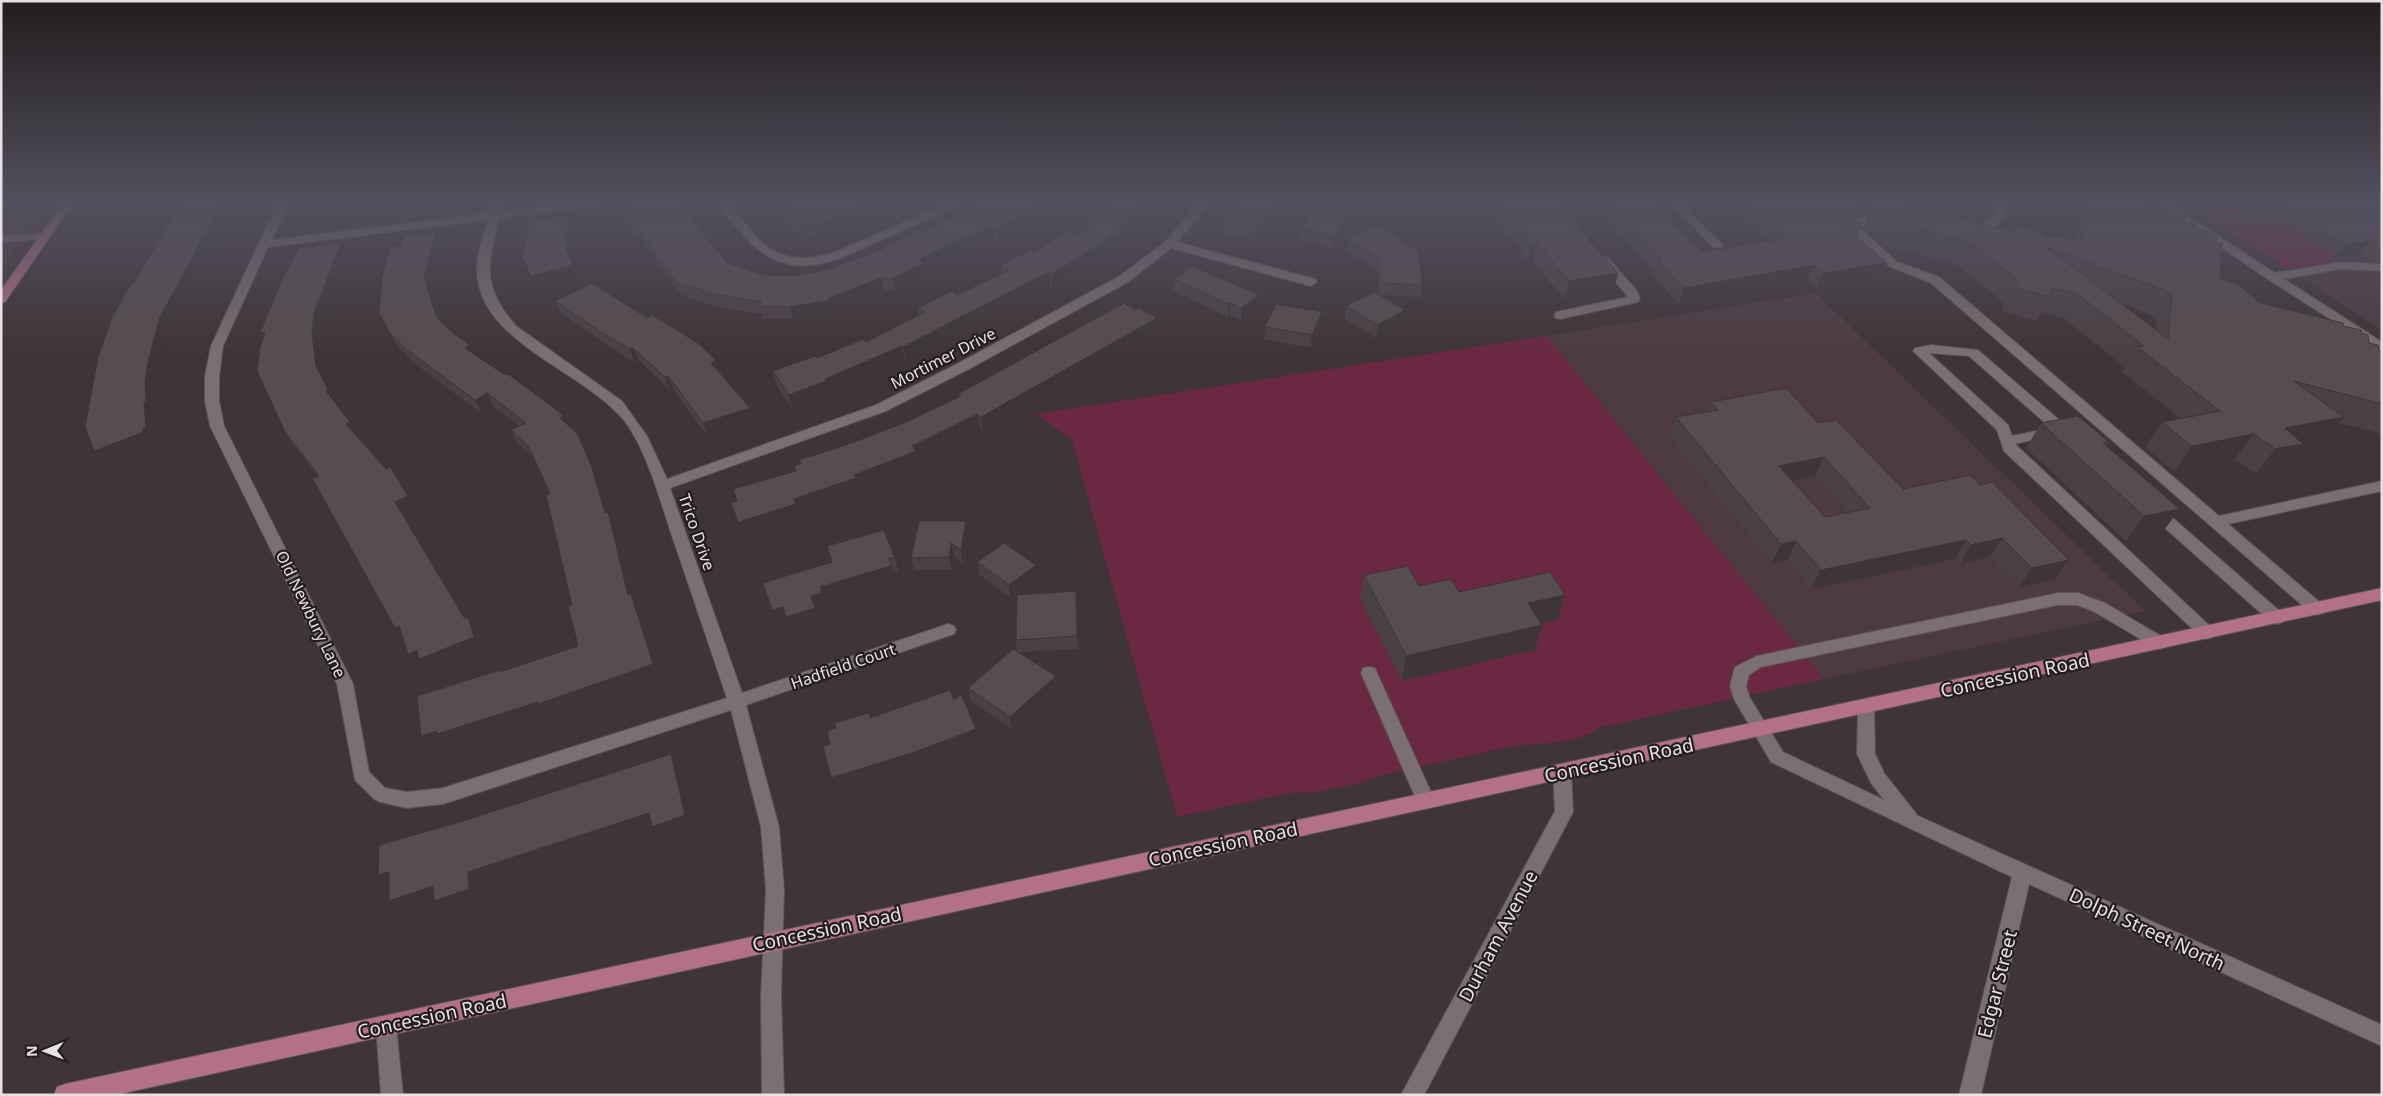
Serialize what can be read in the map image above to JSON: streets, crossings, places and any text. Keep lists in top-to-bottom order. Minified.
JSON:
{"streets":{"main road":["Concession Road"],"street":["Mortimer Drive","Trico Drive","Old Newbury Lane","Hadfield Court","Dolph Street North","Durham Avenue","Edgar Street"]},"crossings":[["Mortimer Drive","Trico Drive"],["Trico Drive","Old Newbury Lane"],["Trico Drive","Hadfield Court"],["Trico Drive","Concession Road"],["Old Newbury Lane","Hadfield Court"],["Concession Road","Dolph Street North"],["Concession Road","Durham Avenue"],["Dolph Street North","Edgar Street"]],"north":"left"}
